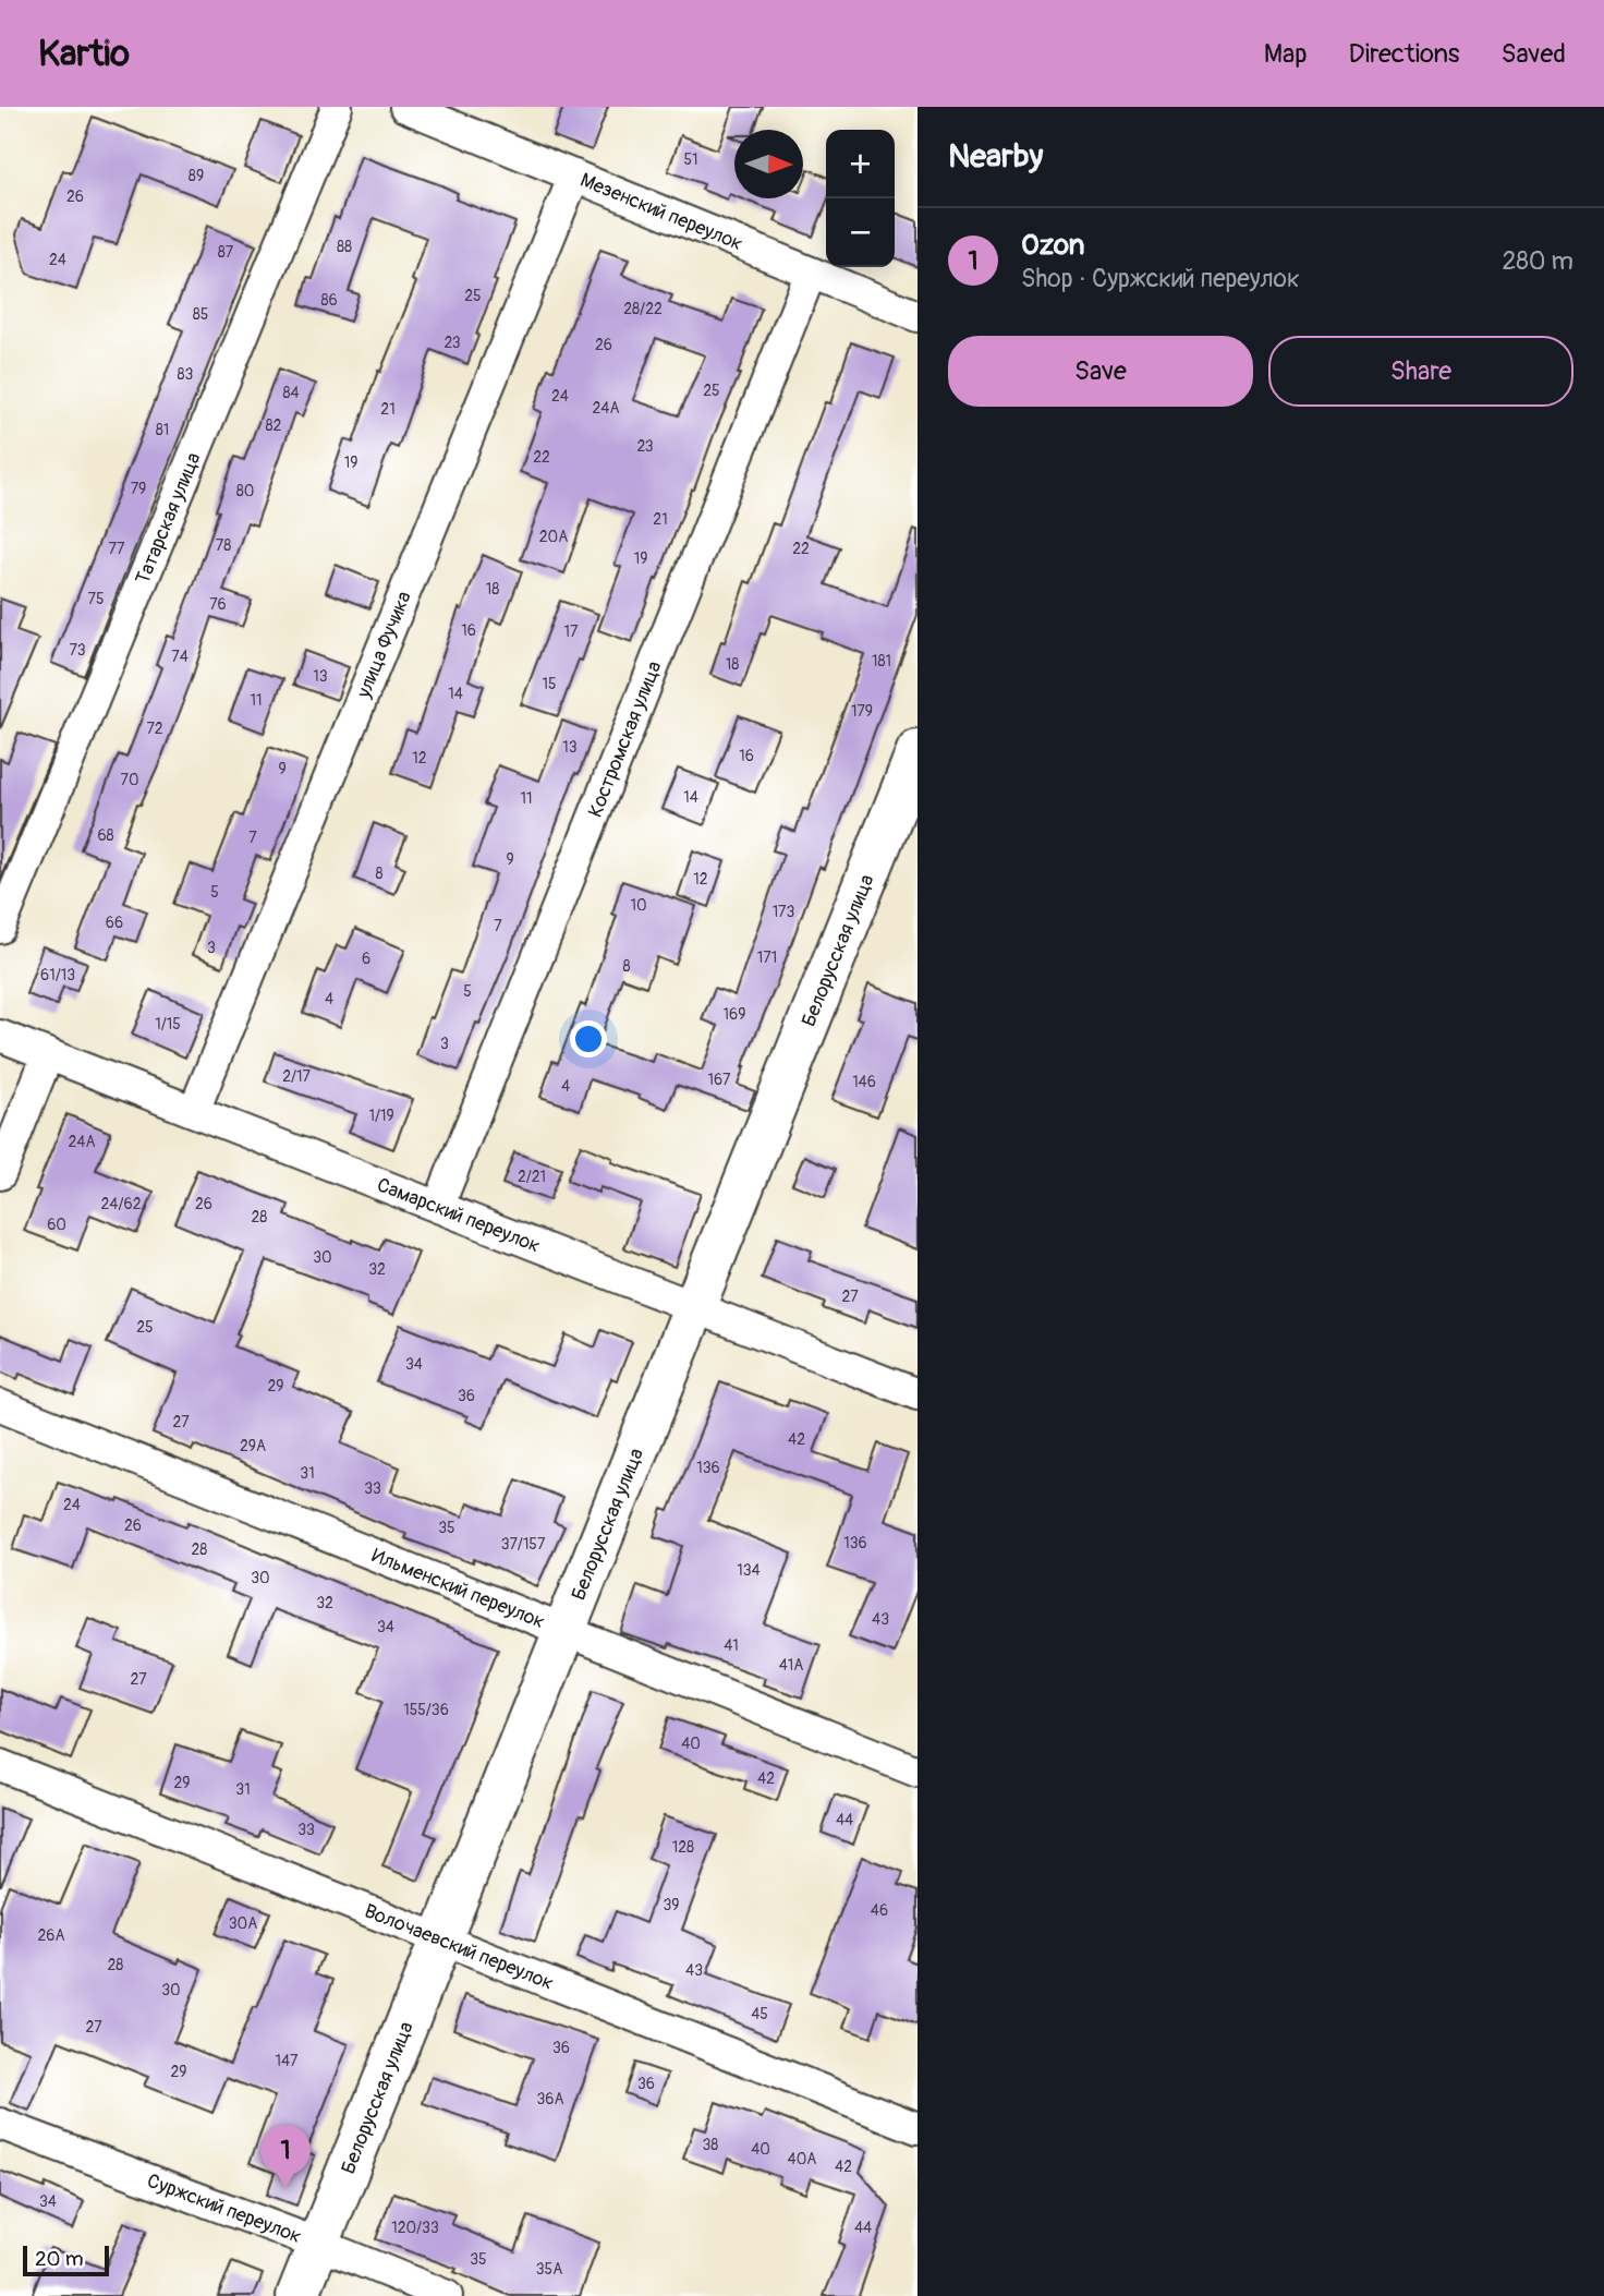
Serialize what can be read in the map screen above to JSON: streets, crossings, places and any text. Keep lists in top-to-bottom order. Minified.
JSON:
{"streets":{"main road":["Белорусская улица"],"street":["Мезенский переулок","Татарская улица","улица Фучика","Костромская улица","Самарский переулок","Ильменский переулок","Волочаевский переулок","Суржский переулок"]},"crossings":[["Мезенский переулок","улица Фучика"],["Мезенский переулок","Костромская улица"],["улица Фучика","Самарский переулок"],["Костромская улица","Самарский переулок"],["Белорусская улица","Самарский переулок"],["Белорусская улица","Ильменский переулок"],["Белорусская улица","Волочаевский переулок"],["Белорусская улица","Суржский переулок"]],"house_numbers":["51","89","26","88","87","24","25","86","28/22","85","23","26","83","25","84","24","24А","21","82","81","23","22","19","79","80","21","20А","78","77","22","19","18","75","76","16","17","73","74","181","18","13","15","14","11","179","72","13","16","12","9","70","14","11","68","7","9","8","12","5","10","173","66","7","3","171","6","8","61/13","5","4","169","1/15","3","2/17","167","146","4","1/19","24А","2/21","24/62","26","28","60","30","32","27","25","34","29","36","27","42","29А","136","31","33","24","26","35","136","37/157","28","134","30","32","43","34","41","41А","27","155/36","40","42","29","31","44","33","128","39","46","30А","26А","28","43","30","45","27","36","147","29","36","36А","38","40","40А","42","34","120/33","44","35","35А"],"scale_bar":"20 m","north":"right","page":{"header":"Kartio","nav":["Map","Directions","Saved"],"heading":"Nearby","map_buttons":["+","−"],"list":[{"mark":"1","name":"Ozon","note":"Shop · Суржский переулок","value":"280 m"}],"buttons":["Save","Share"],"pins":"1","scale":"20 m"}}
